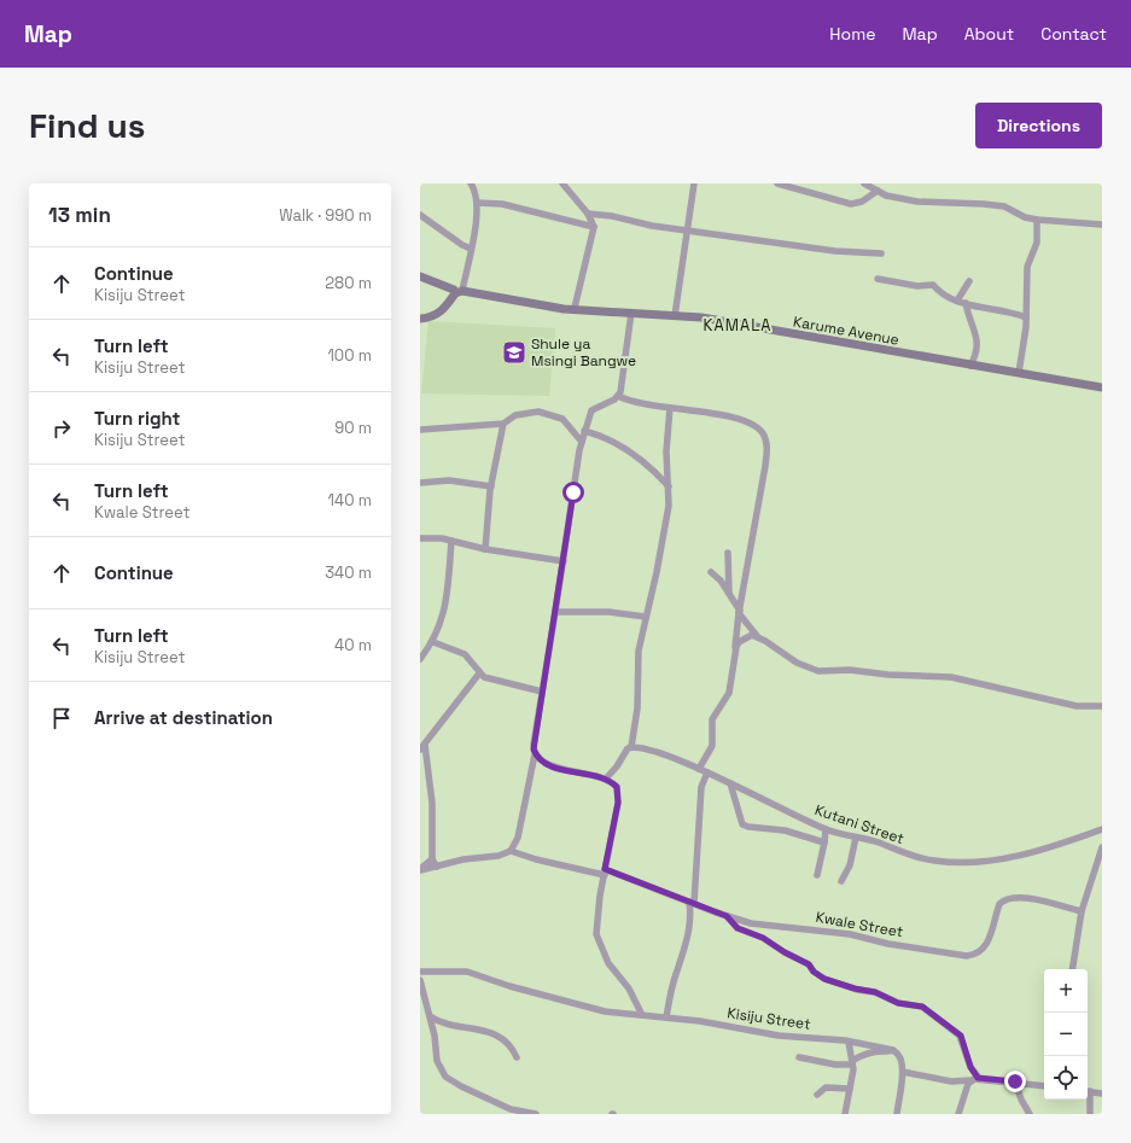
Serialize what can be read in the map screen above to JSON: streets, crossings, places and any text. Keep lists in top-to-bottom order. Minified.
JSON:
{"streets":{"street":["Karume Avenue","Kutani Street","Kwale Street","Kisiju Street"]},"districts":["KAMALA"],"places":{"school or university":["Shule ya Msingi Bangwe"]},"page":{"header":"Map","nav":["Home","Map","About","Contact"],"buttons":"Directions","title":"Find us","heading":["13 min","Walk · 990 m"],"list":[["Continue","Kisiju Street","280 m"],["Turn left","Kisiju Street","100 m"],["Turn right","Kisiju Street","90 m"],["Turn left","Kwale Street","140 m"],["Continue","340 m"],["Turn left","Kisiju Street","40 m"],"Arrive at destination"],"map_buttons":["+","−"]}}
